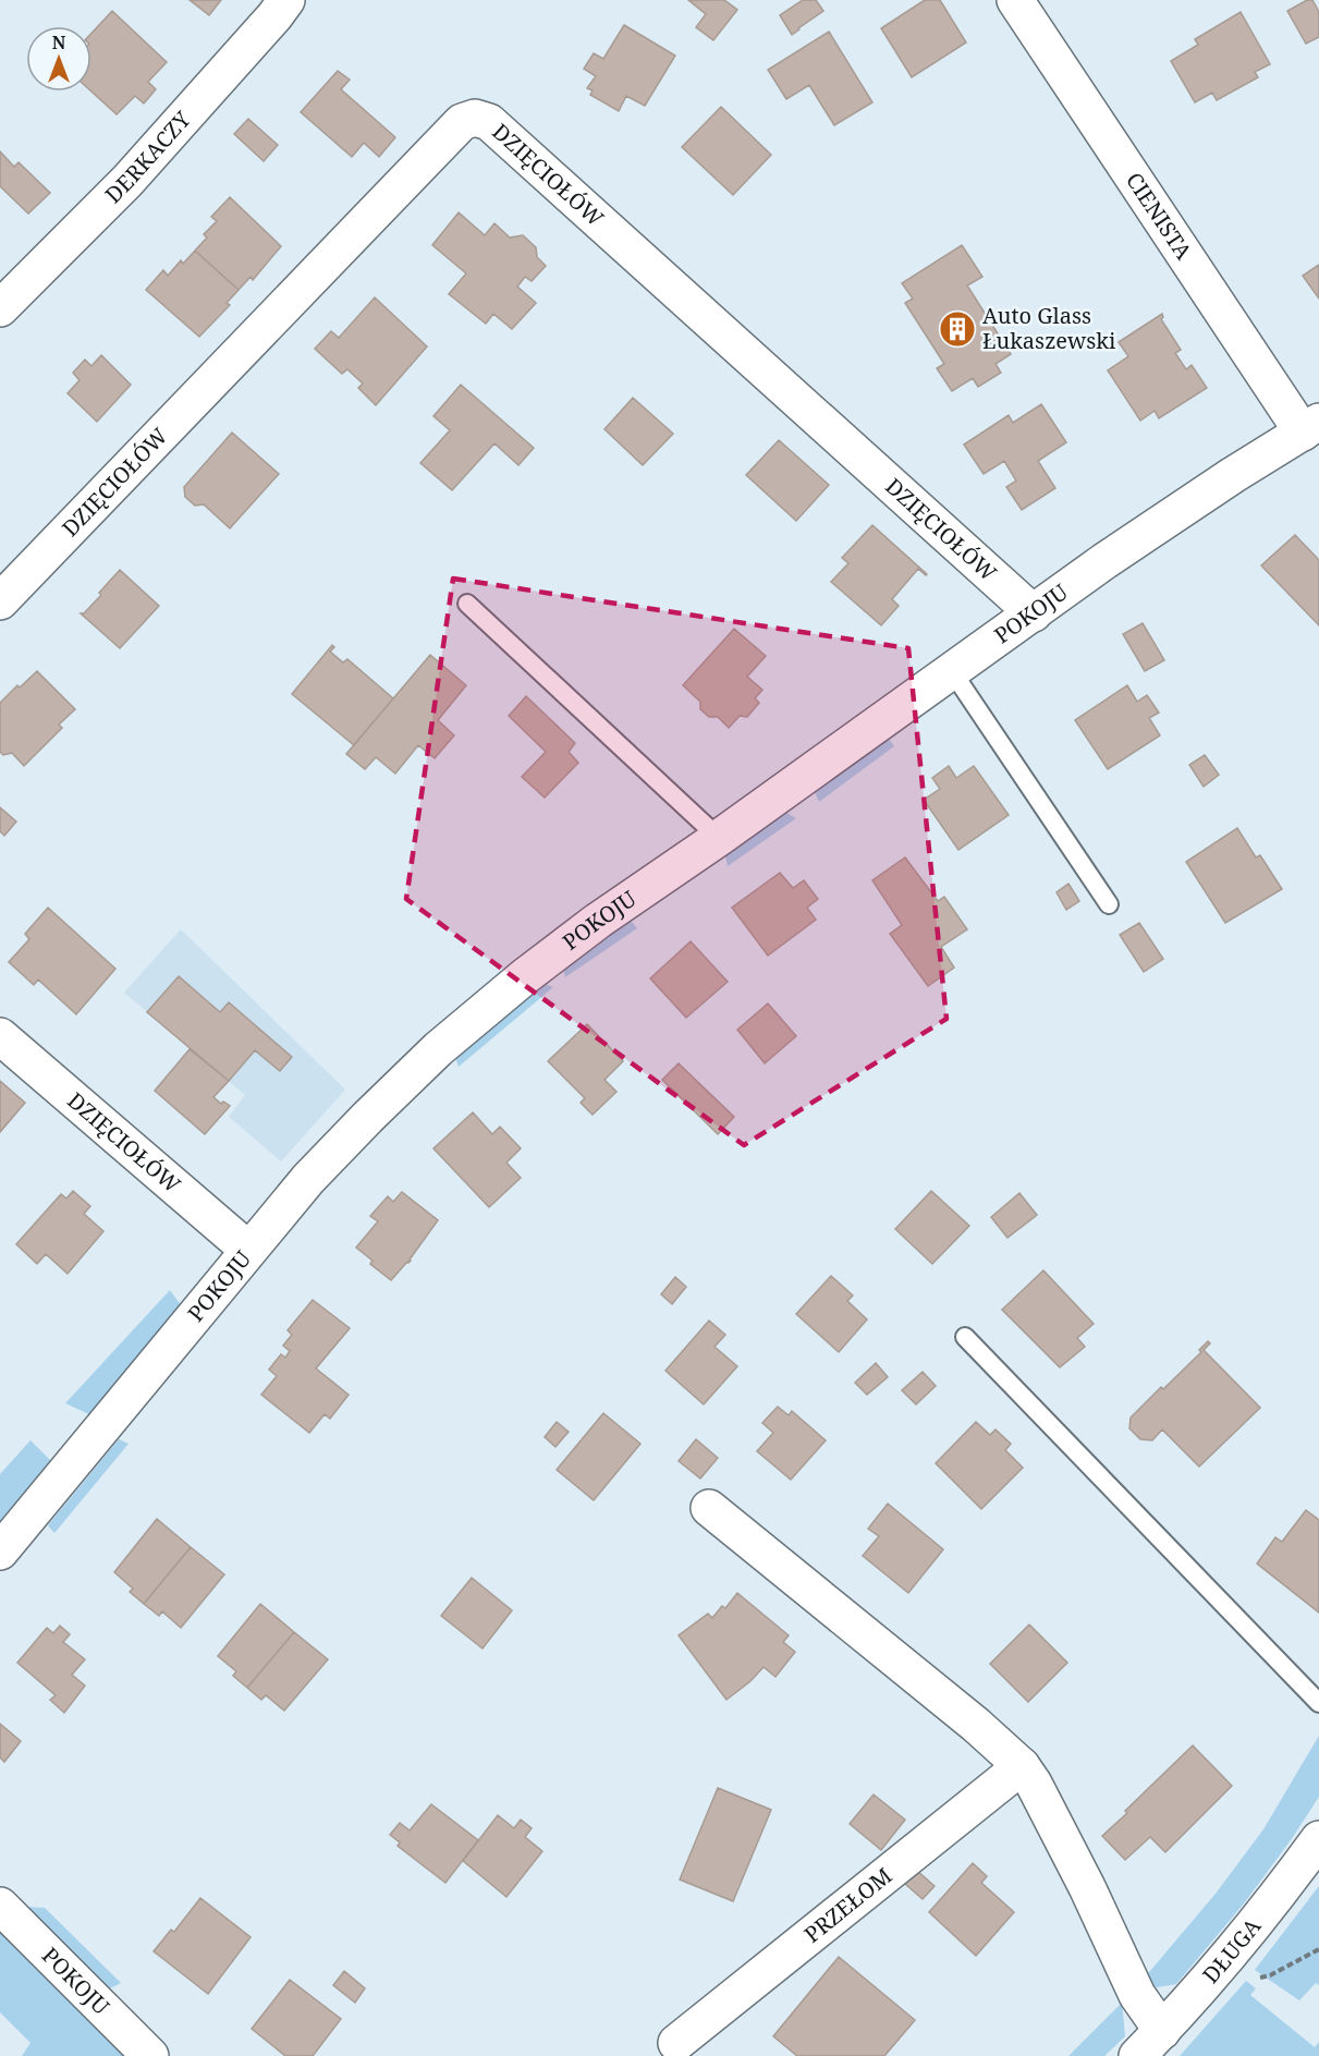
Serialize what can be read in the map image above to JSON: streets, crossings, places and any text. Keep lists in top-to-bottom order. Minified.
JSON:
{"streets":{"street":["DERKACZY","DZIĘCIOŁÓW","CIENISTA","POKOJU","PRZEŁOM","DŁUGA"]},"crossings":[["DZIĘCIOŁÓW","POKOJU"],["CIENISTA","POKOJU"]],"places":{"building":["Auto Glass Łukaszewski"]},"north":"top"}
